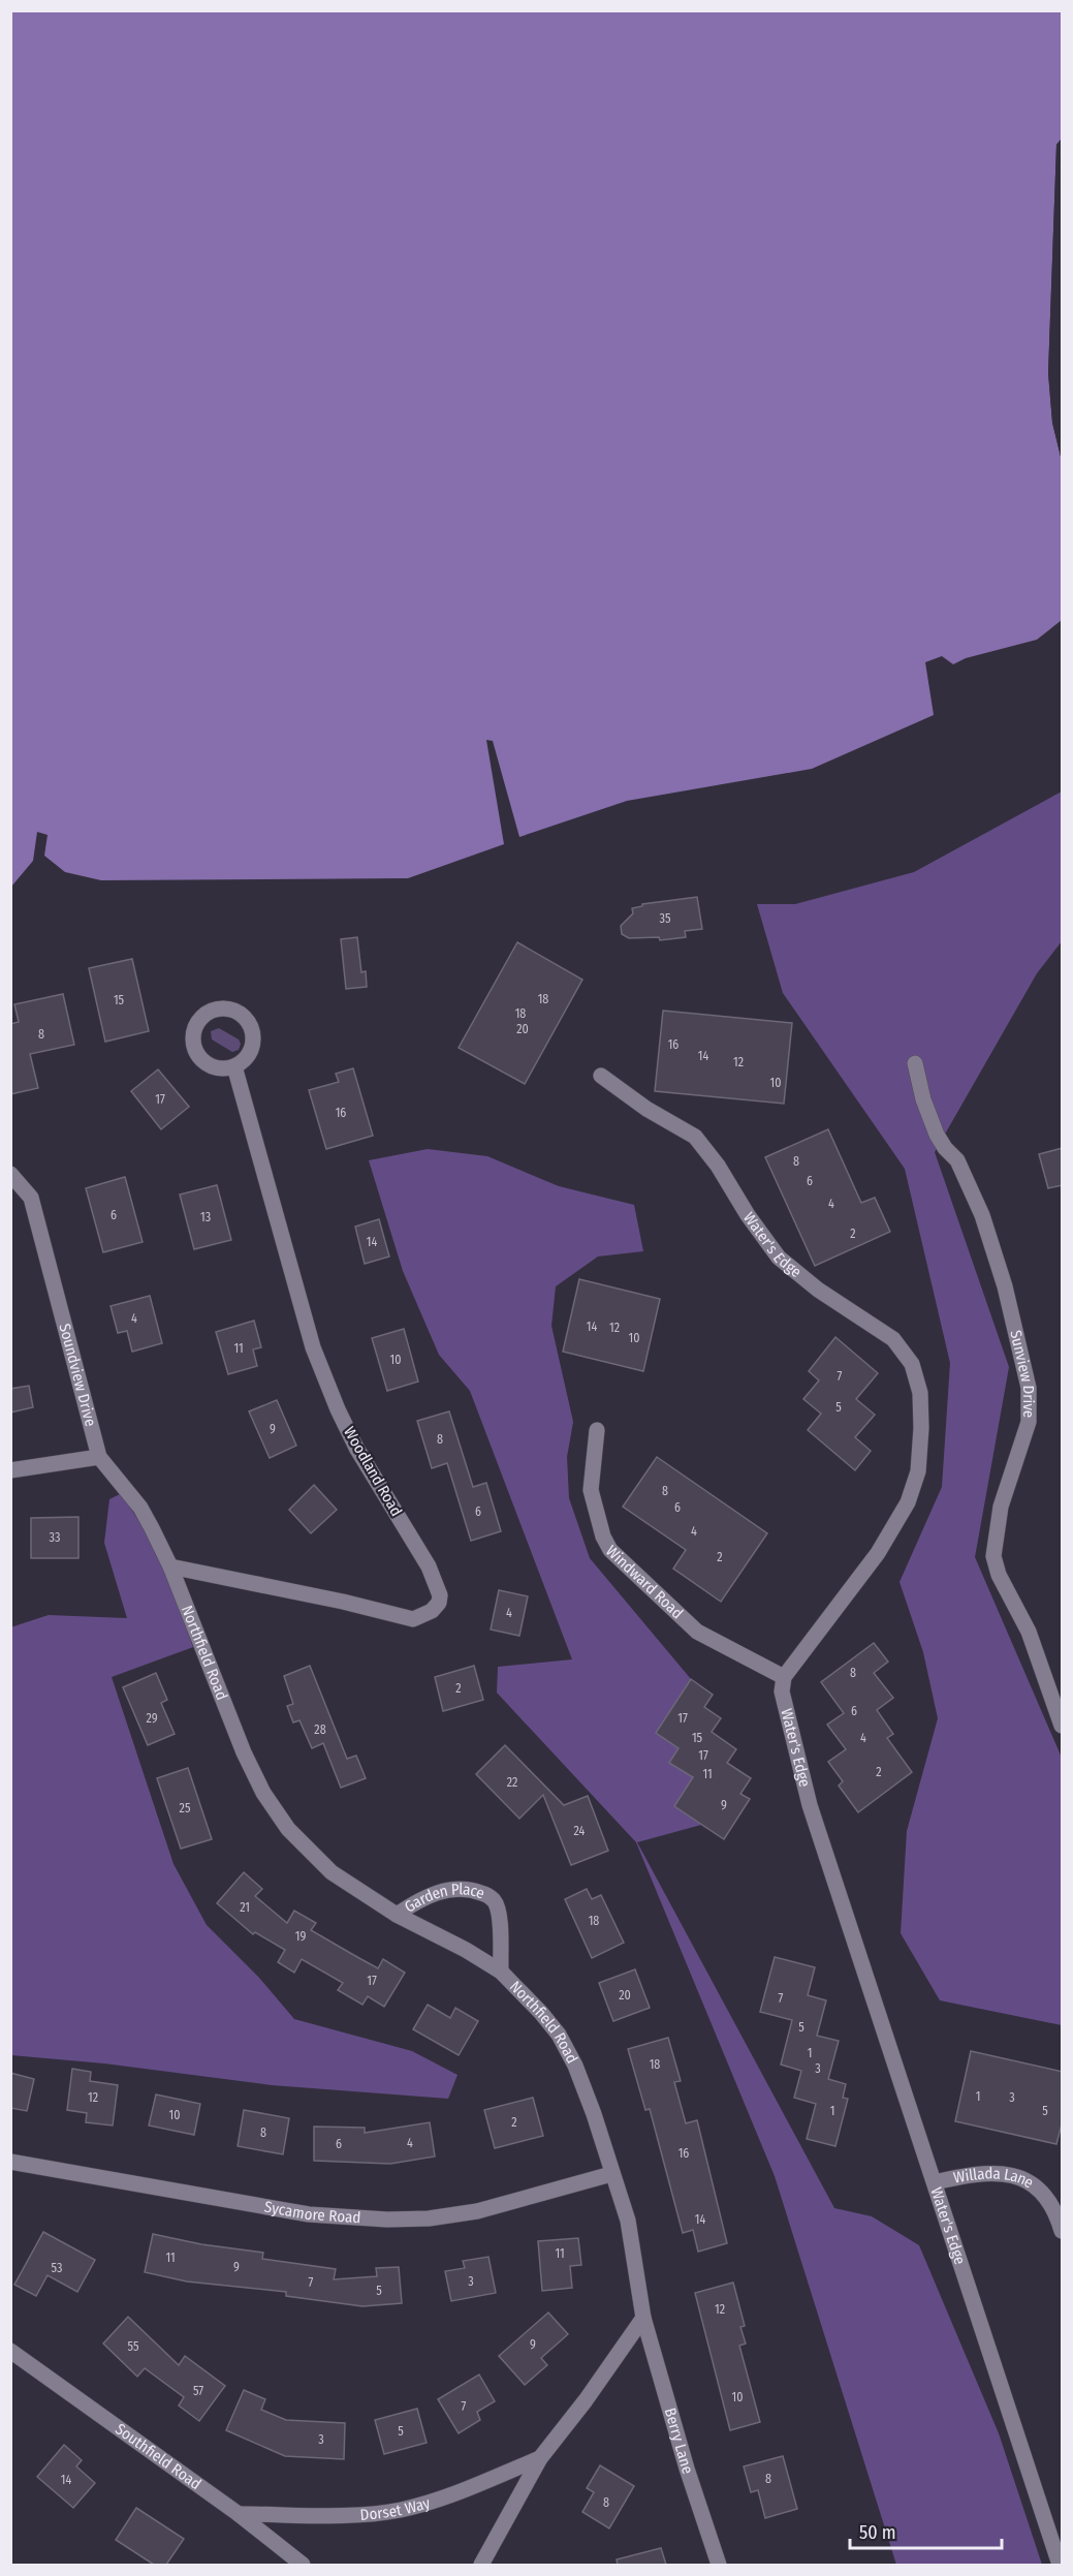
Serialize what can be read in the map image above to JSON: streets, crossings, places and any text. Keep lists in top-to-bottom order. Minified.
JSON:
{"streets":{"street":["Water's Edge","Soundview Drive","Sunview Drive","Woodland Road","Windward Road","Northfield Road","Garden Place","Willada Lane","Sycamore Road","Berry Lane","Southfield Road","Dorset Way"]},"crossings":[["Water's Edge","Windward Road"],["Water's Edge","Willada Lane"],["Soundview Drive","Woodland Road"],["Soundview Drive","Northfield Road"],["Woodland Road","Northfield Road"],["Northfield Road","Garden Place"],["Northfield Road","Sycamore Road"],["Northfield Road","Berry Lane"],["Southfield Road","Dorset Way"]],"house_numbers":["35","18","15","18","20","8","16","14","12","10","17","16","8","6","4","6","13","2","14","4","14","12","10","11","10","7","5","9","8","8","6","6","4","33","2","4","8","2","6","29","17","28","15","4","17","2","11","22","9","25","24","21","18","19","17","20","7","5","1","18","3","1","12","3","1","5","10","2","8","4","6","16","14","11","11","9","53","3","7","5","12","9","55","57","10","7","5","3","8","14","8"],"scale_bar":"50 m"}
